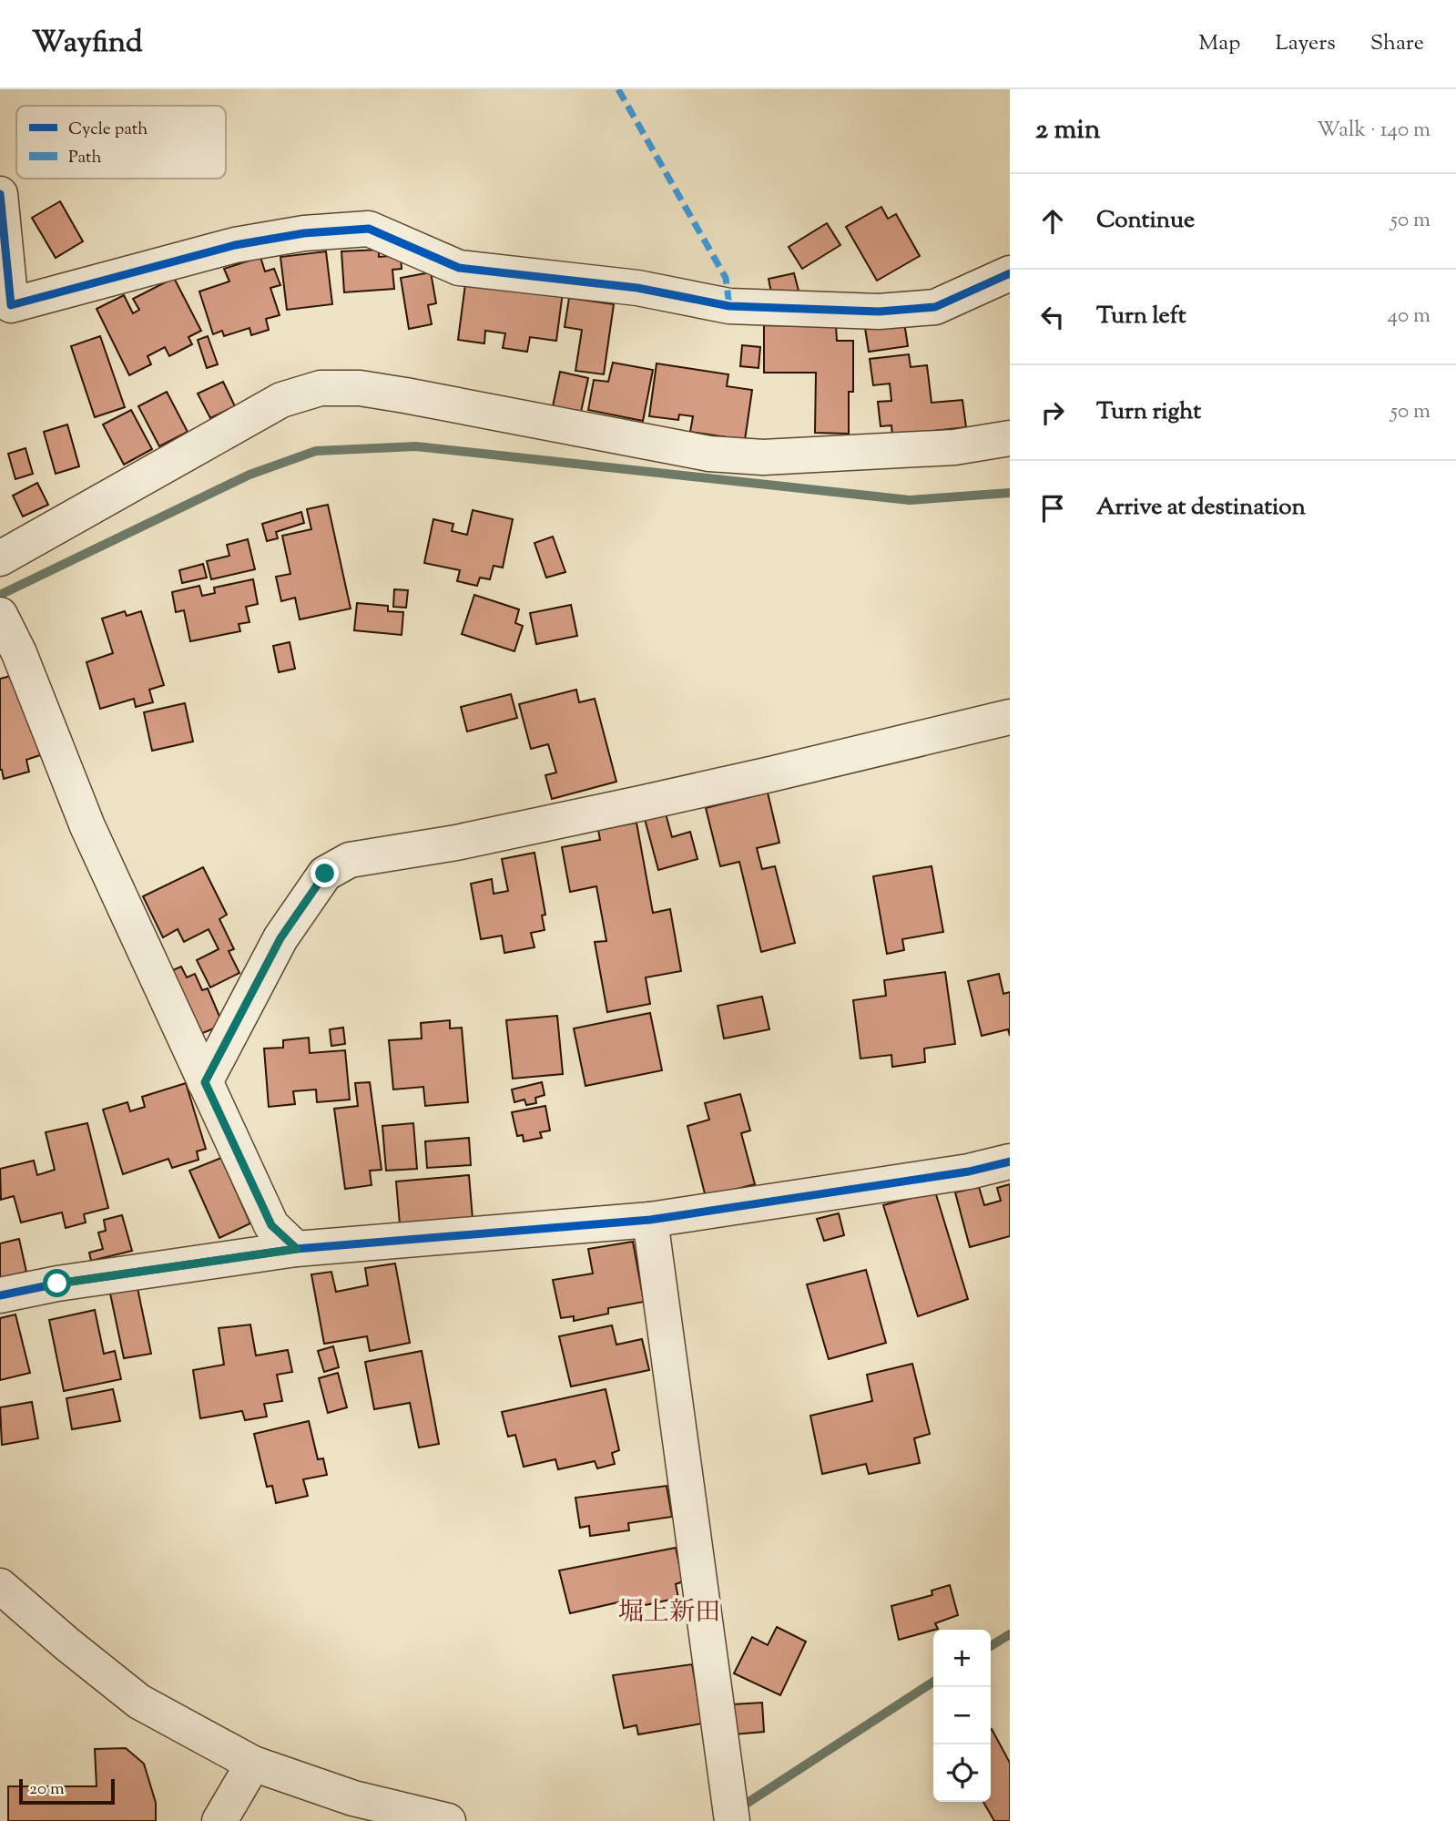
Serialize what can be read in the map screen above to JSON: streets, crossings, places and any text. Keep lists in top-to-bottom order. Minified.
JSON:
{"districts":["堀上新田"],"legend":["Cycle path","Path"],"scale_bar":"20 m","page":{"header":"Wayfind","nav":["Map","Layers","Share"],"heading":["2 min","Walk · 140 m"],"list":[["Continue","50 m"],["Turn left","40 m"],["Turn right","50 m"],"Arrive at destination"],"map_buttons":["+","−"],"scale":"20 m"}}
